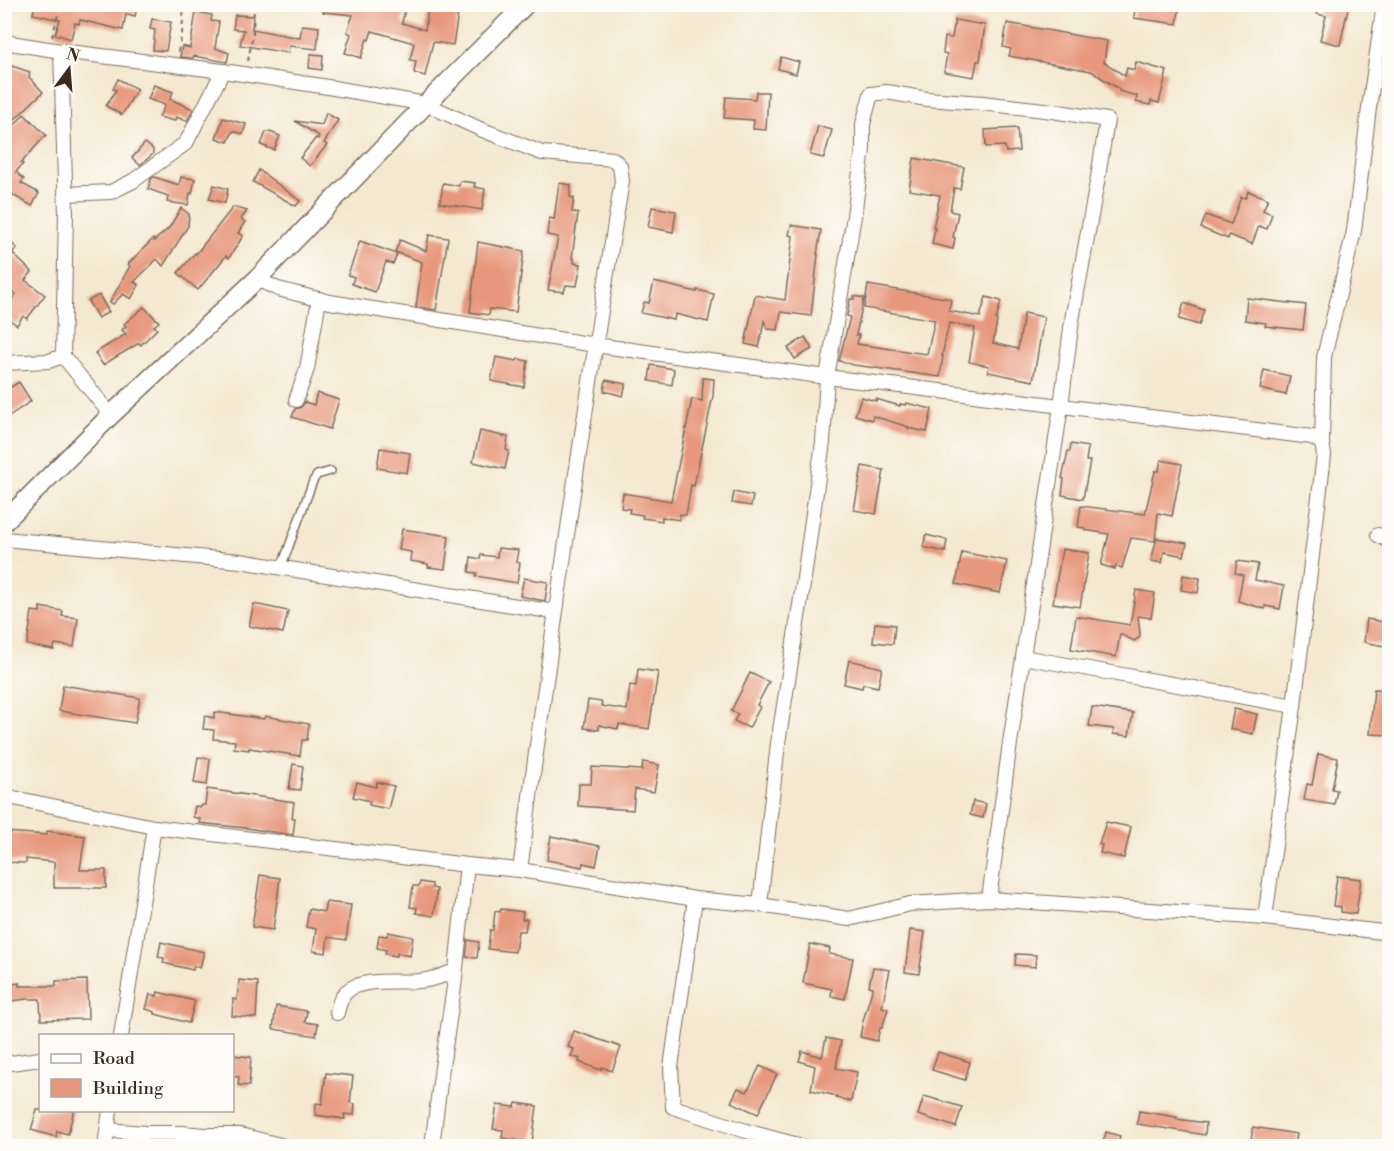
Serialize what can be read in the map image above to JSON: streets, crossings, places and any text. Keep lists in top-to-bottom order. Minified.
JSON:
{"legend":["Road","Building"],"north":"top"}
